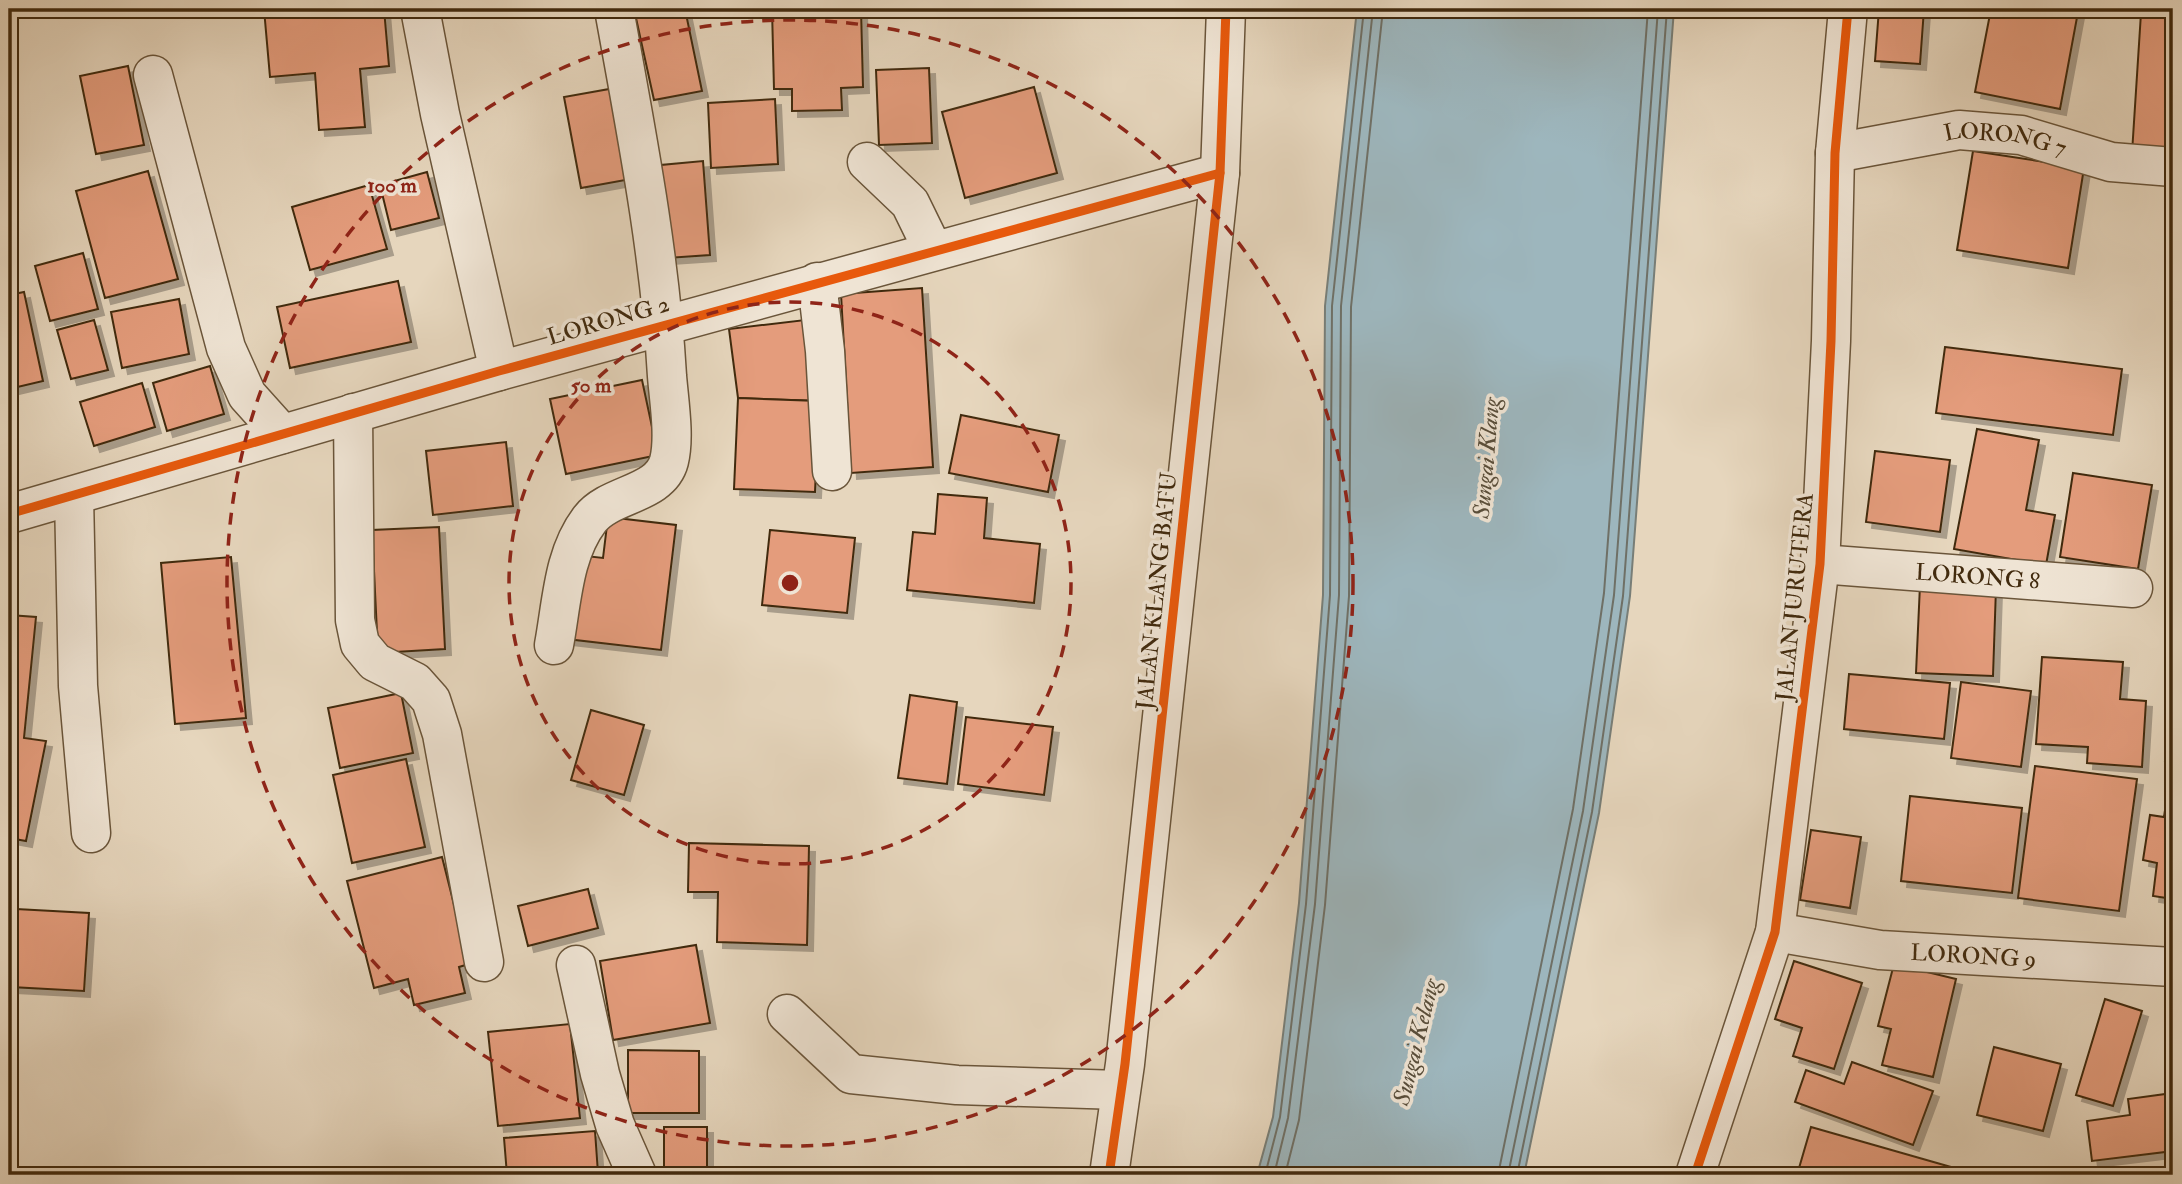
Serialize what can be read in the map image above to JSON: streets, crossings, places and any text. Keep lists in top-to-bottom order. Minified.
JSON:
{"streets":{"street":["LORONG 7","LORONG 2","LORONG 8","JALAN KLANG BATU","JALAN JURUTERA","LORONG 9"]},"crossings":[["LORONG 7","JALAN JURUTERA"],["LORONG 2","JALAN KLANG BATU"],["LORONG 8","JALAN JURUTERA"],["JALAN JURUTERA","LORONG 9"]],"water":["Sungai Klang","Sungai Kelang"],"rings":["100 m","50 m"]}
